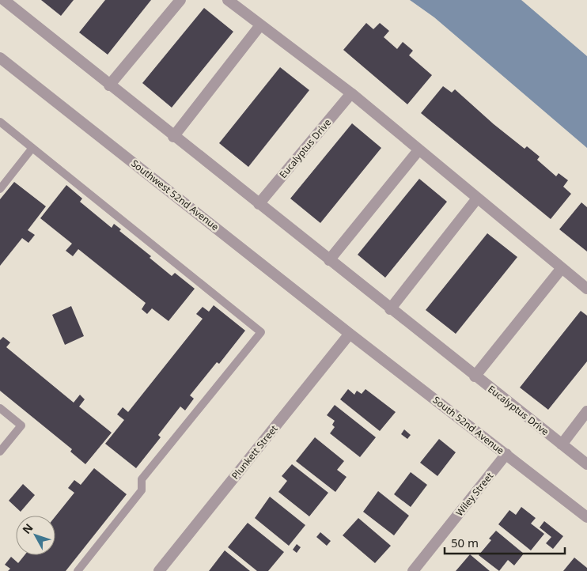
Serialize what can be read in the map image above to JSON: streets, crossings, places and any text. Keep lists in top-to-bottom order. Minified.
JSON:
{"streets":{"street":["Eucalyptus Drive","Southwest 52nd Avenue","South 52nd Avenue","Plunkett Street","Wiley Street"]},"crossings":[["Southwest 52nd Avenue","South 52nd Avenue"],["Southwest 52nd Avenue","Plunkett Street"],["South 52nd Avenue","Plunkett Street"],["South 52nd Avenue","Wiley Street"]],"scale_bar":"50 m","north":"top left"}
